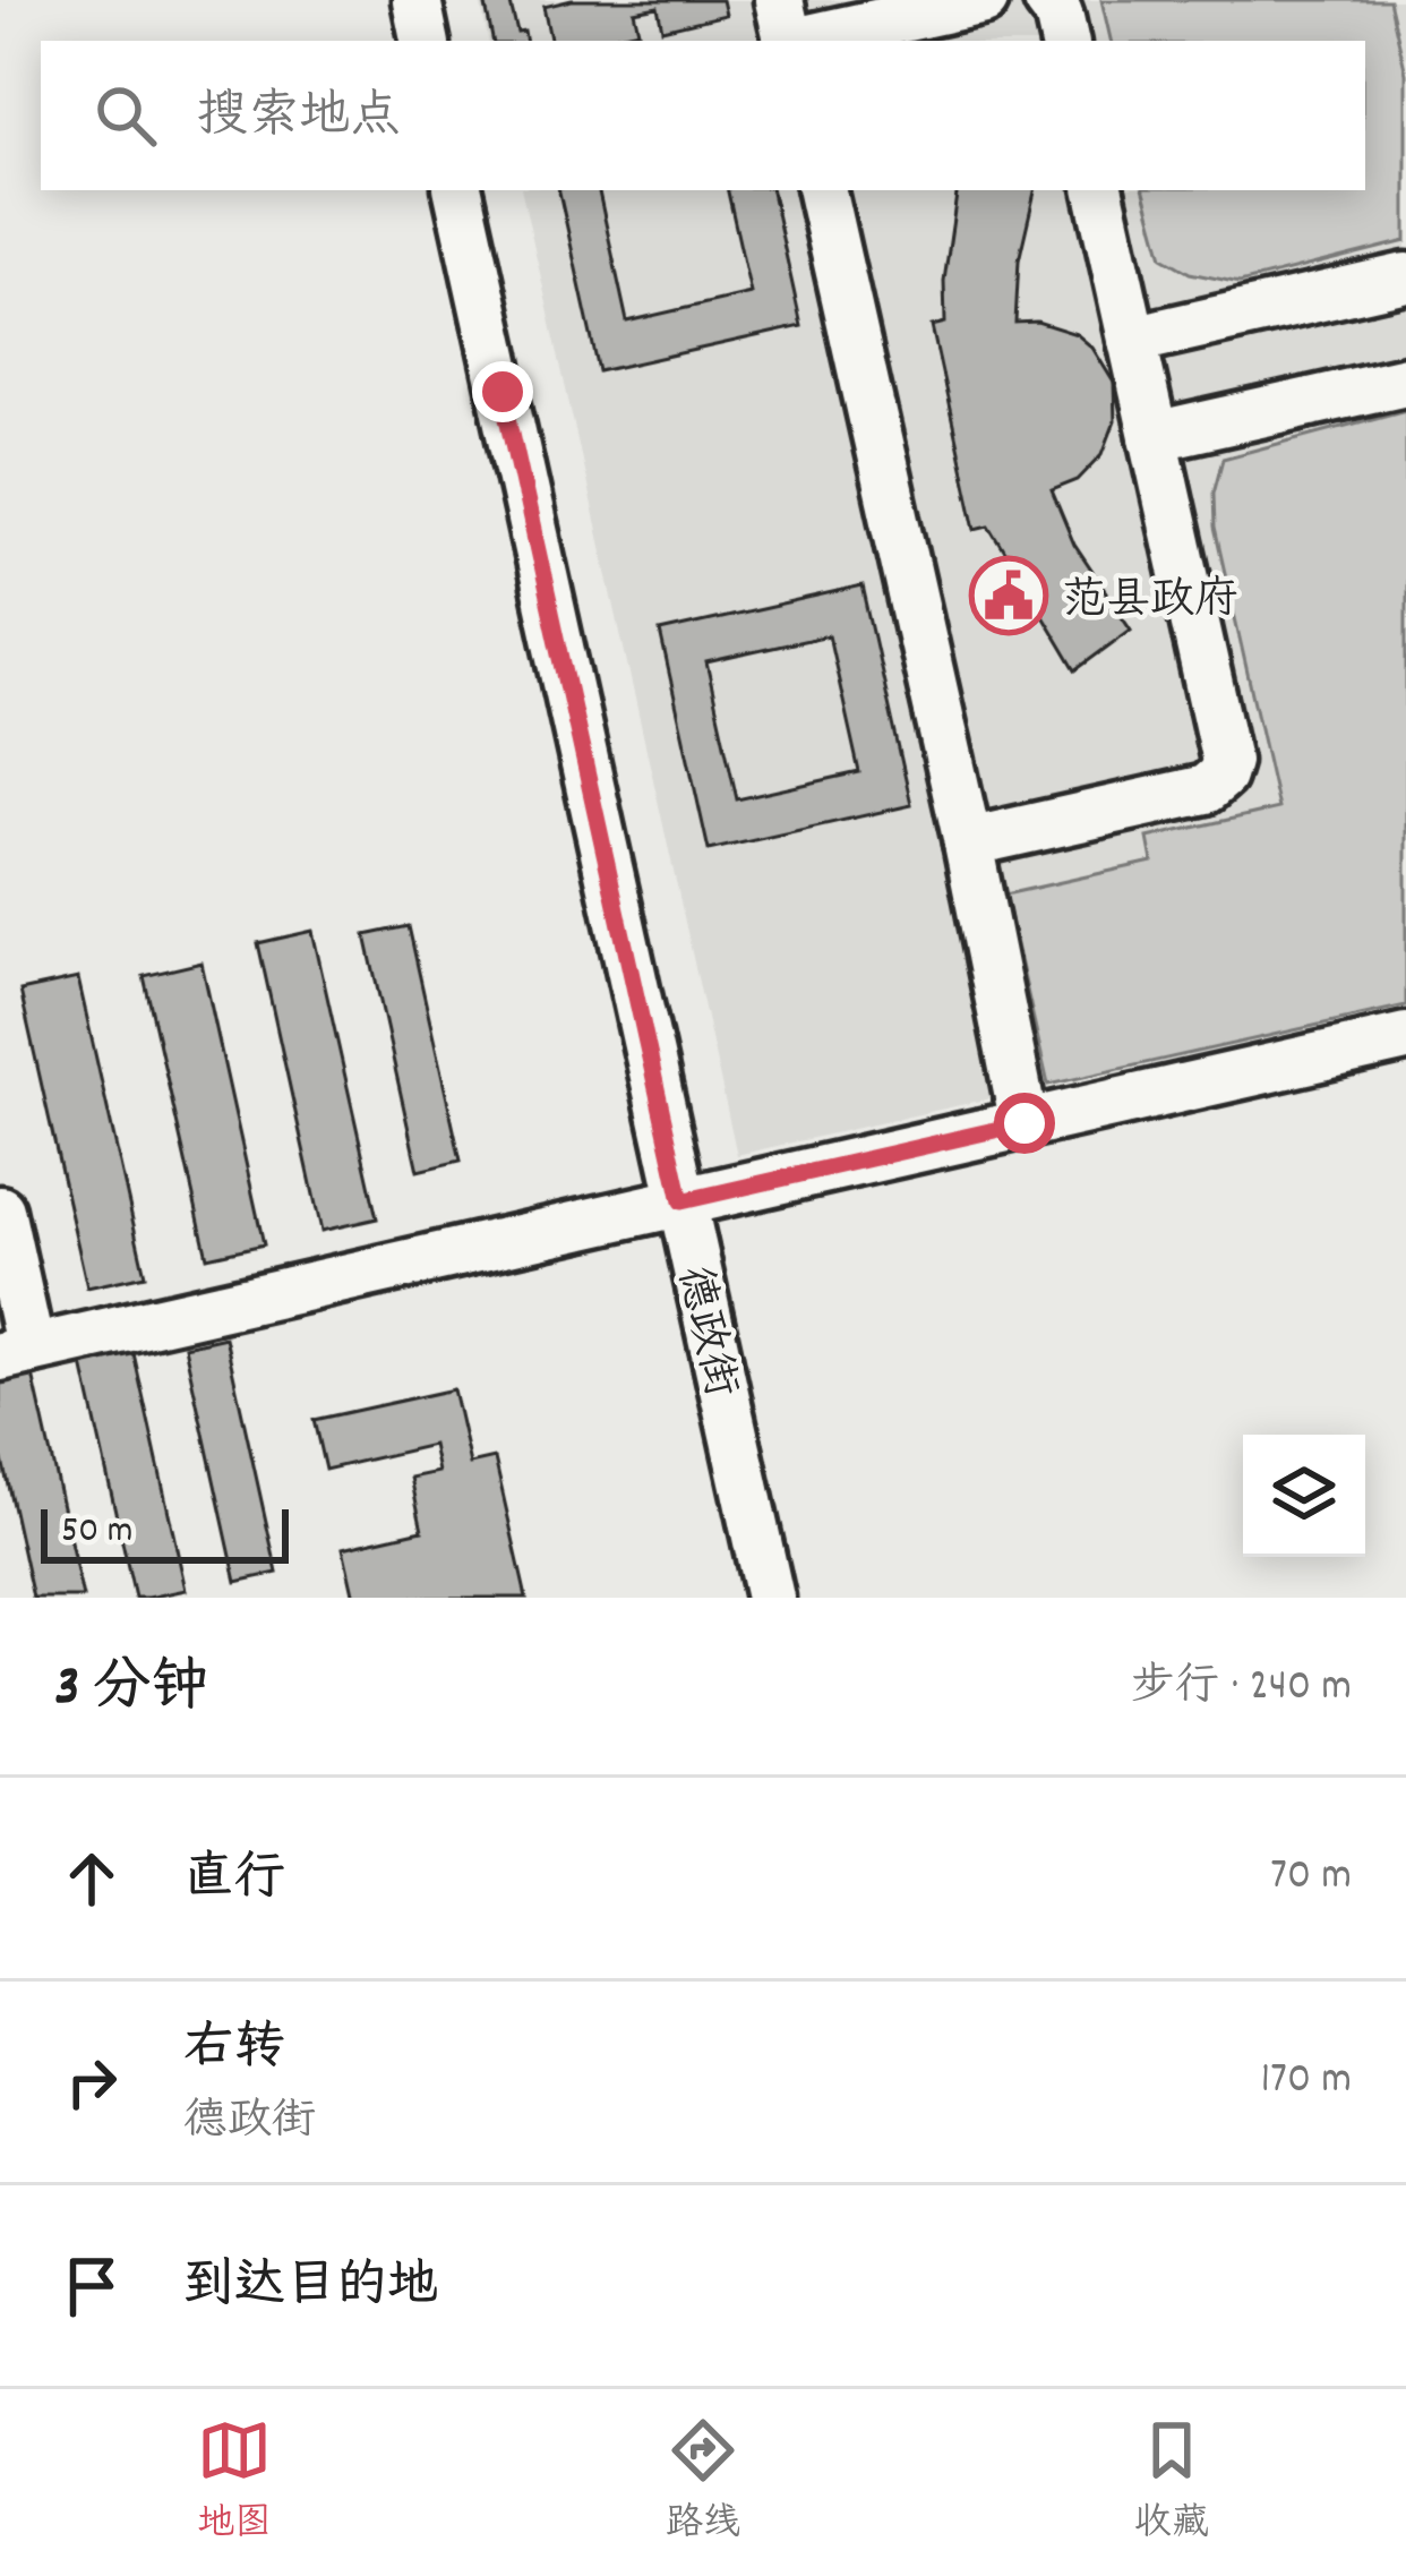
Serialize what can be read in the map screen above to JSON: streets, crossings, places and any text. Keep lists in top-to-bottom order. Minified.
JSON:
{"streets":{"street":["德政街"]},"places":{"public building":["范县政府"]},"scale_bar":"50 m","page":{"search":"搜索地点","scale":"50 m","heading":["3 分钟","步行 · 240 m"],"list":[["直行","70 m"],["右转","德政街","170 m"],"到达目的地"],"nav":["地图","路线","收藏"]}}
